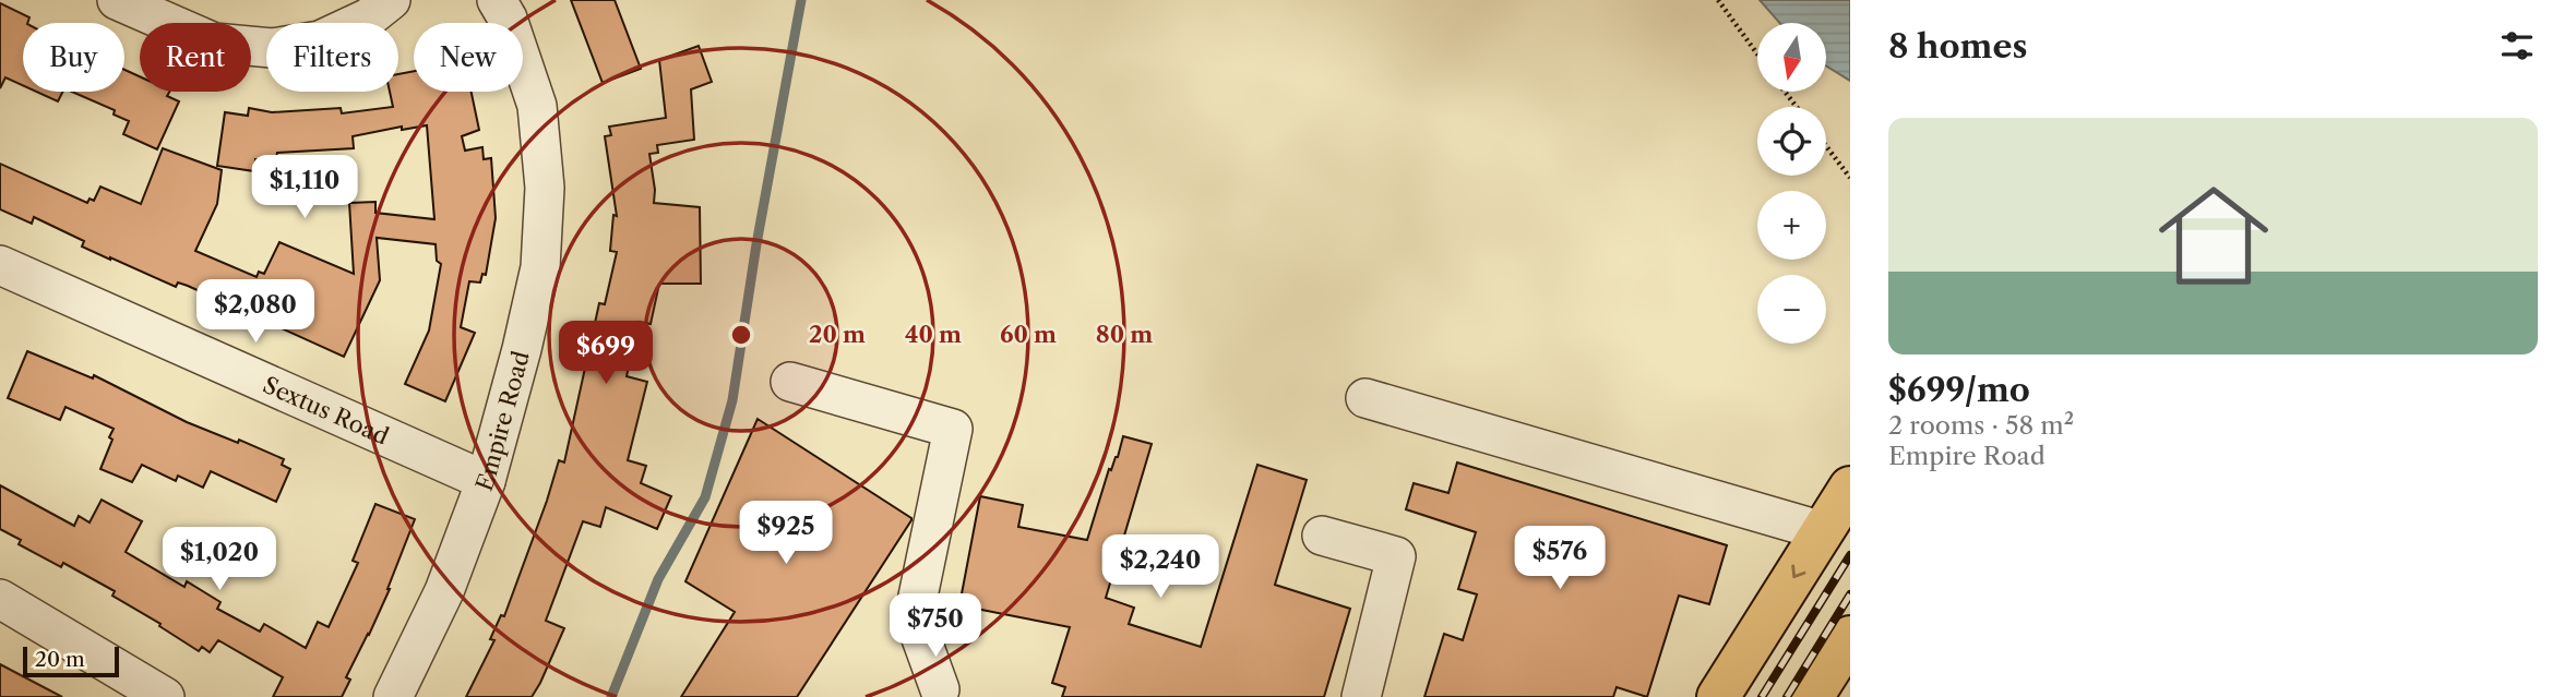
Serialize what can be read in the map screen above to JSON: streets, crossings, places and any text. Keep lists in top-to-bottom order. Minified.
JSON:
{"streets":{"street":["Sextus Road","Empire Road"]},"crossings":[["Sextus Road","Empire Road"]],"scale_bar":"20 m","north":"bottom","page":{"heading":"8 homes","map_buttons":["+","−"],"chip":["Buy","Rent","Filters","New"],"list":[{"name":"$699/mo","note":"2 rooms · 58 m² · Empire Road"}],"price":["$1,110","$2,080","$699","$925","$576","$1,020","$2,240","$750"],"scale":"20 m"},"rings":["20 m","40 m","60 m","80 m"]}
